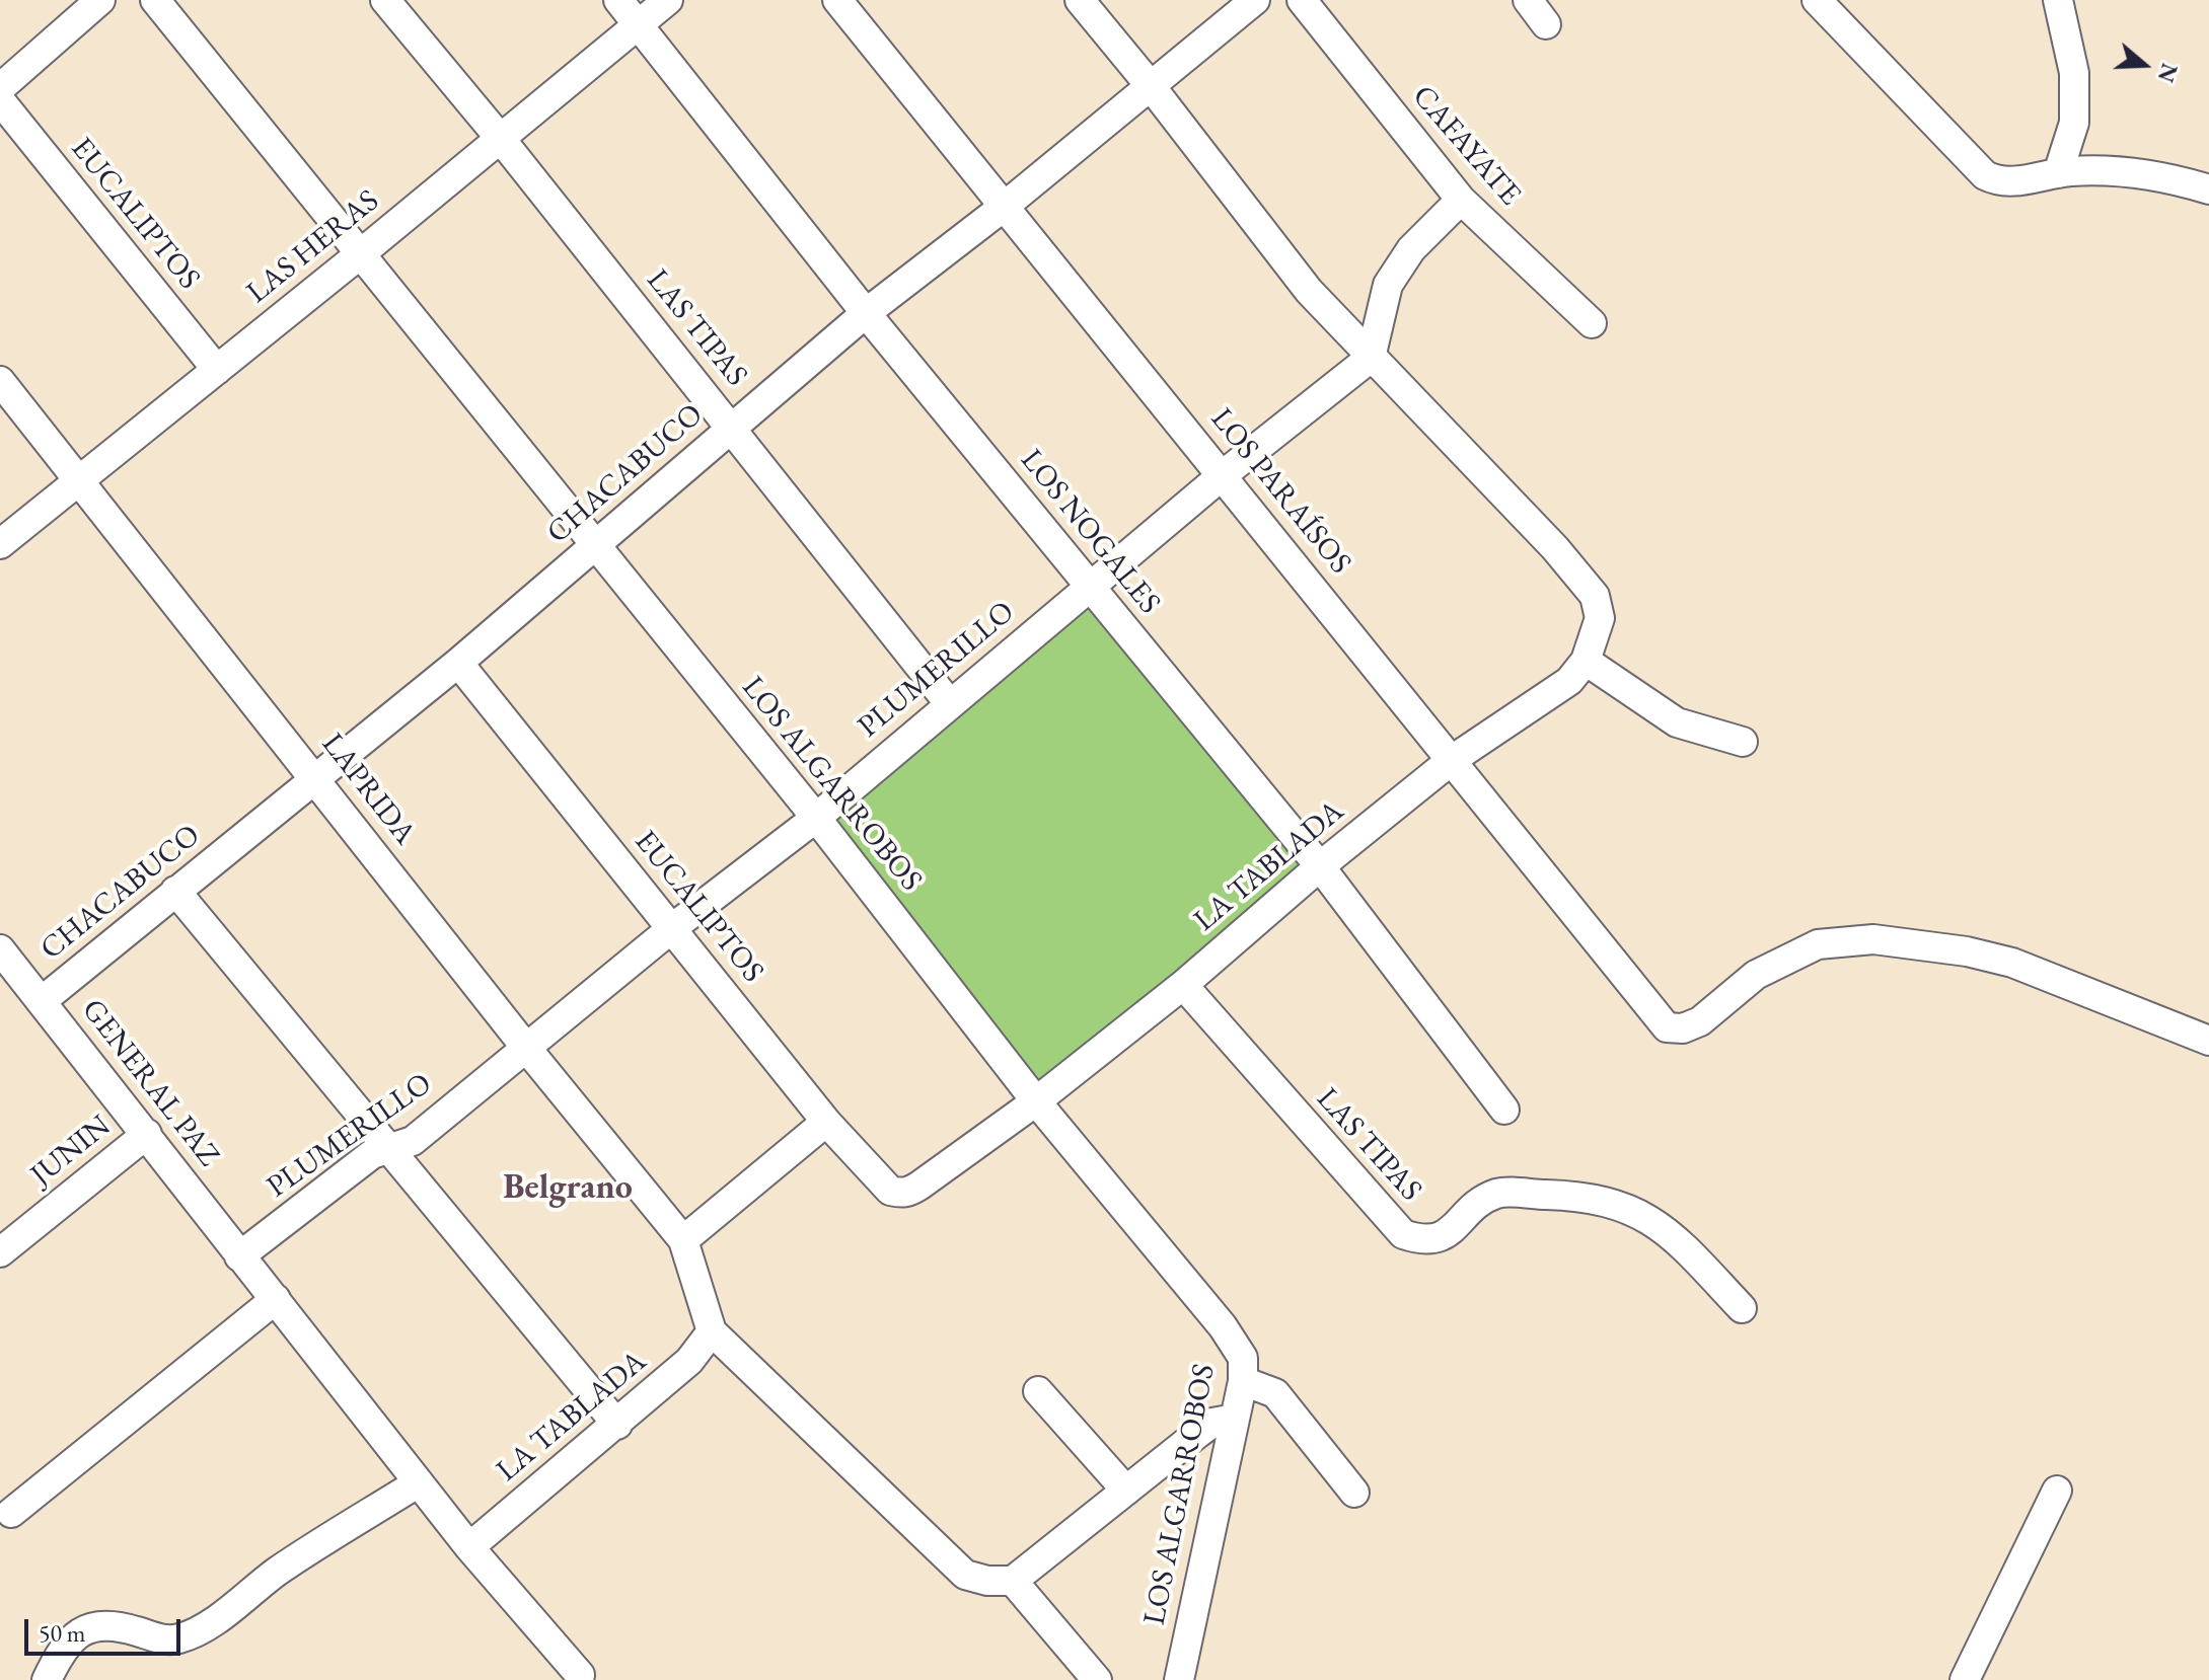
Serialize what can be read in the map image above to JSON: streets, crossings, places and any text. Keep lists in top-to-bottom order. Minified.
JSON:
{"streets":{"street":["CAFAYATE","EUCALIPTOS","LAS HERAS","LAS TIPAS","CHACABUCO","LOS PARAÍSOS","LOS NOGALES","PLUMERILLO","LOS ALGARROBOS","LAPRIDA","LA TABLADA","GENERAL PAZ","JUNIN"]},"crossings":[["EUCALIPTOS","LAS HERAS"],["EUCALIPTOS","CHACABUCO"],["EUCALIPTOS","PLUMERILLO"],["EUCALIPTOS","LA TABLADA"],["LAS HERAS","LAS TIPAS"],["LAS HERAS","LOS NOGALES"],["LAS HERAS","LOS ALGARROBOS"],["LAS HERAS","LAPRIDA"],["LAS TIPAS","CHACABUCO"],["LAS TIPAS","PLUMERILLO"],["LAS TIPAS","LA TABLADA"],["CHACABUCO","LOS PARAÍSOS"],["CHACABUCO","LOS NOGALES"],["CHACABUCO","LOS ALGARROBOS"],["CHACABUCO","LAPRIDA"],["CHACABUCO","LA TABLADA"],["CHACABUCO","GENERAL PAZ"],["LOS PARAÍSOS","PLUMERILLO"],["LOS PARAÍSOS","LA TABLADA"],["LOS NOGALES","PLUMERILLO"],["LOS NOGALES","LA TABLADA"],["PLUMERILLO","LOS ALGARROBOS"],["PLUMERILLO","LAPRIDA"],["PLUMERILLO","LA TABLADA"],["PLUMERILLO","GENERAL PAZ"],["LOS ALGARROBOS","LA TABLADA"],["LA TABLADA","GENERAL PAZ"],["GENERAL PAZ","JUNIN"]],"districts":["Belgrano"],"scale_bar":"50 m","north":"right"}
